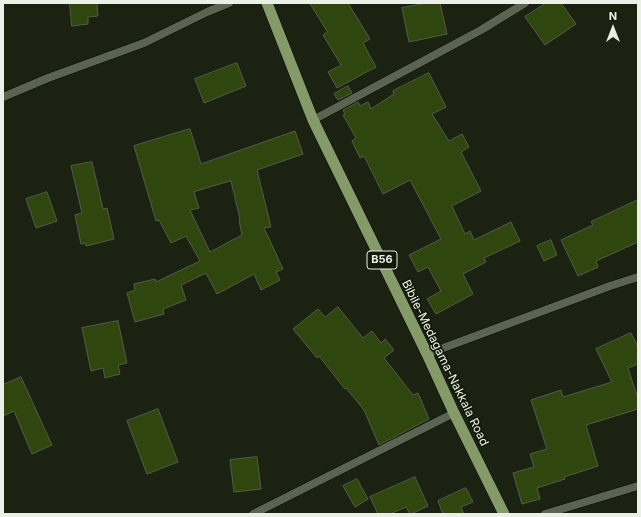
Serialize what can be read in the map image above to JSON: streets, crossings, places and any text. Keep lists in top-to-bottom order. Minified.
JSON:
{"streets":{"main road":["B56","Bibile-Medagama-Nakkala Road"]},"north":"top"}
